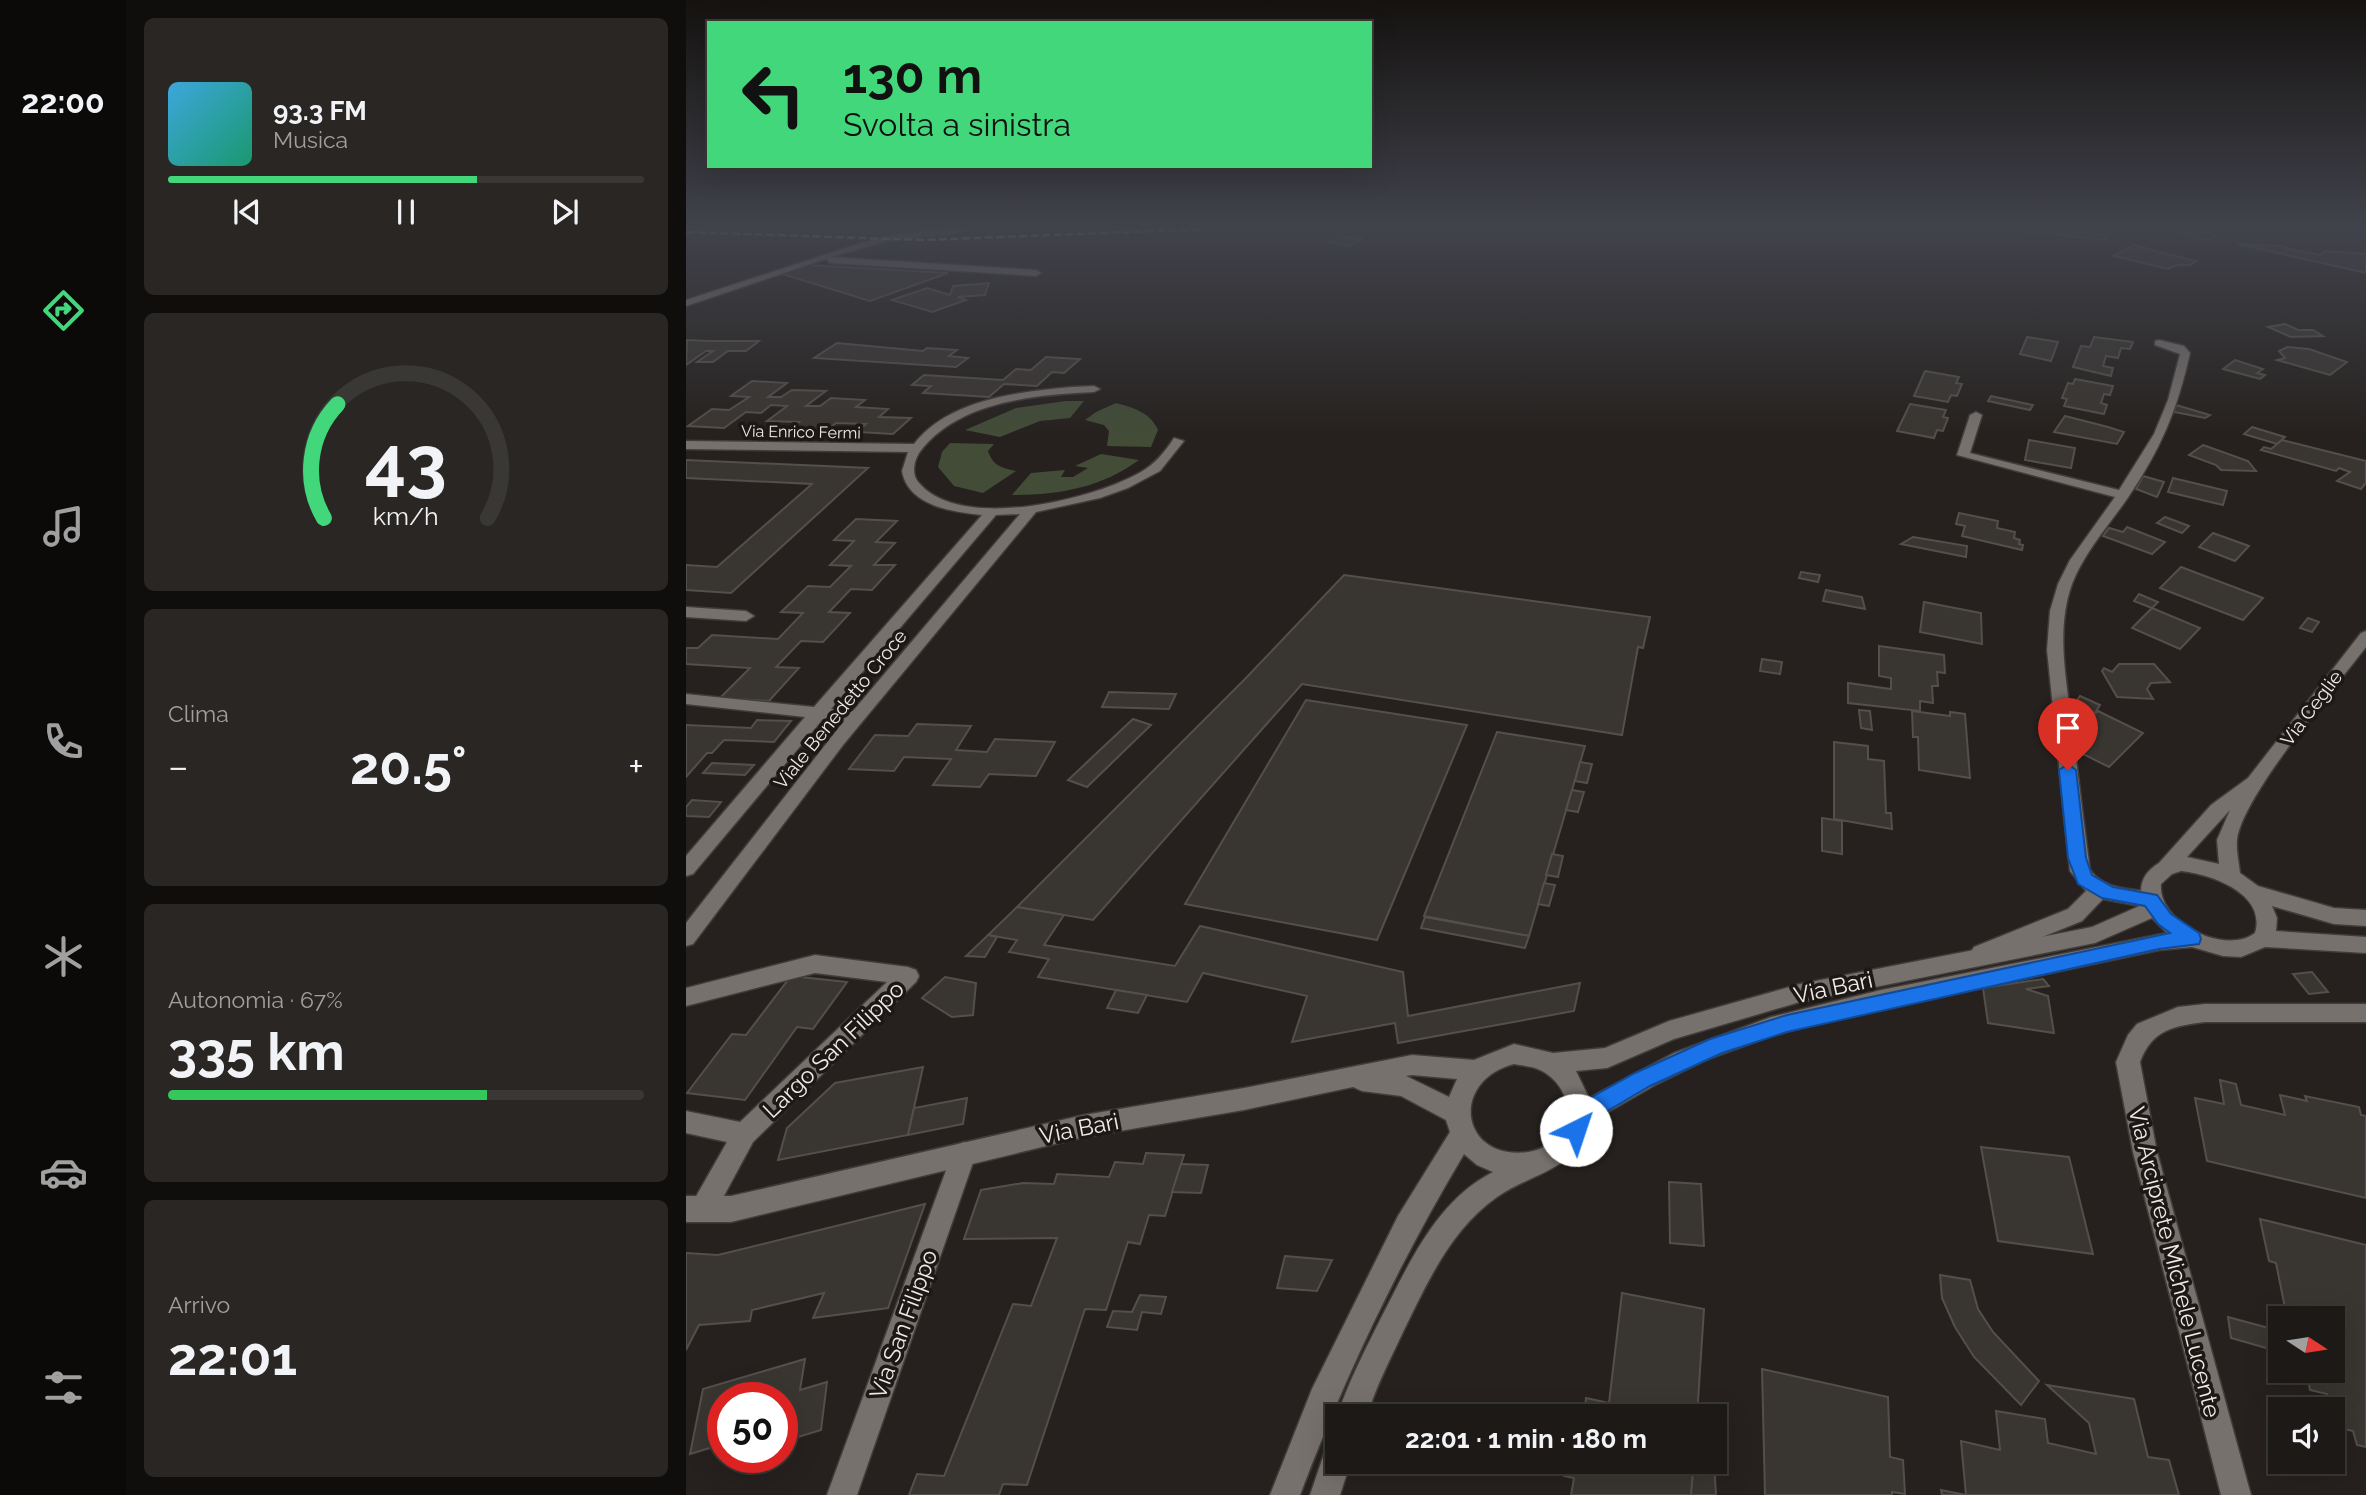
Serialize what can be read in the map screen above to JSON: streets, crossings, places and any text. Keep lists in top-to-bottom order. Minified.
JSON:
{"streets":{"street":["Via Enrico Fermi","Via Ceglie","Viale Benedetto Croce","Via Bari","Largo San Filippo","Via Arciprete Michele Lucente","Via San Filippo"]},"crossings":[["Via Ceglie","Via Bari"],["Via Bari","Largo San Filippo"],["Via Bari","Via San Filippo"]],"north":"right","page":{"tabs":"22:00","turn":["130 m","Svolta a sinistra"],"song":["93.3 FM","Musica"],"tile":["Clima",["Autonomia · 67%","335 km"],["Arrivo","22:01"]],"heat":["−","20.5°","+"],"limit":"50","trip":"22:01 · 1 min · 180 m","gauge":["43","km/h"]}}
